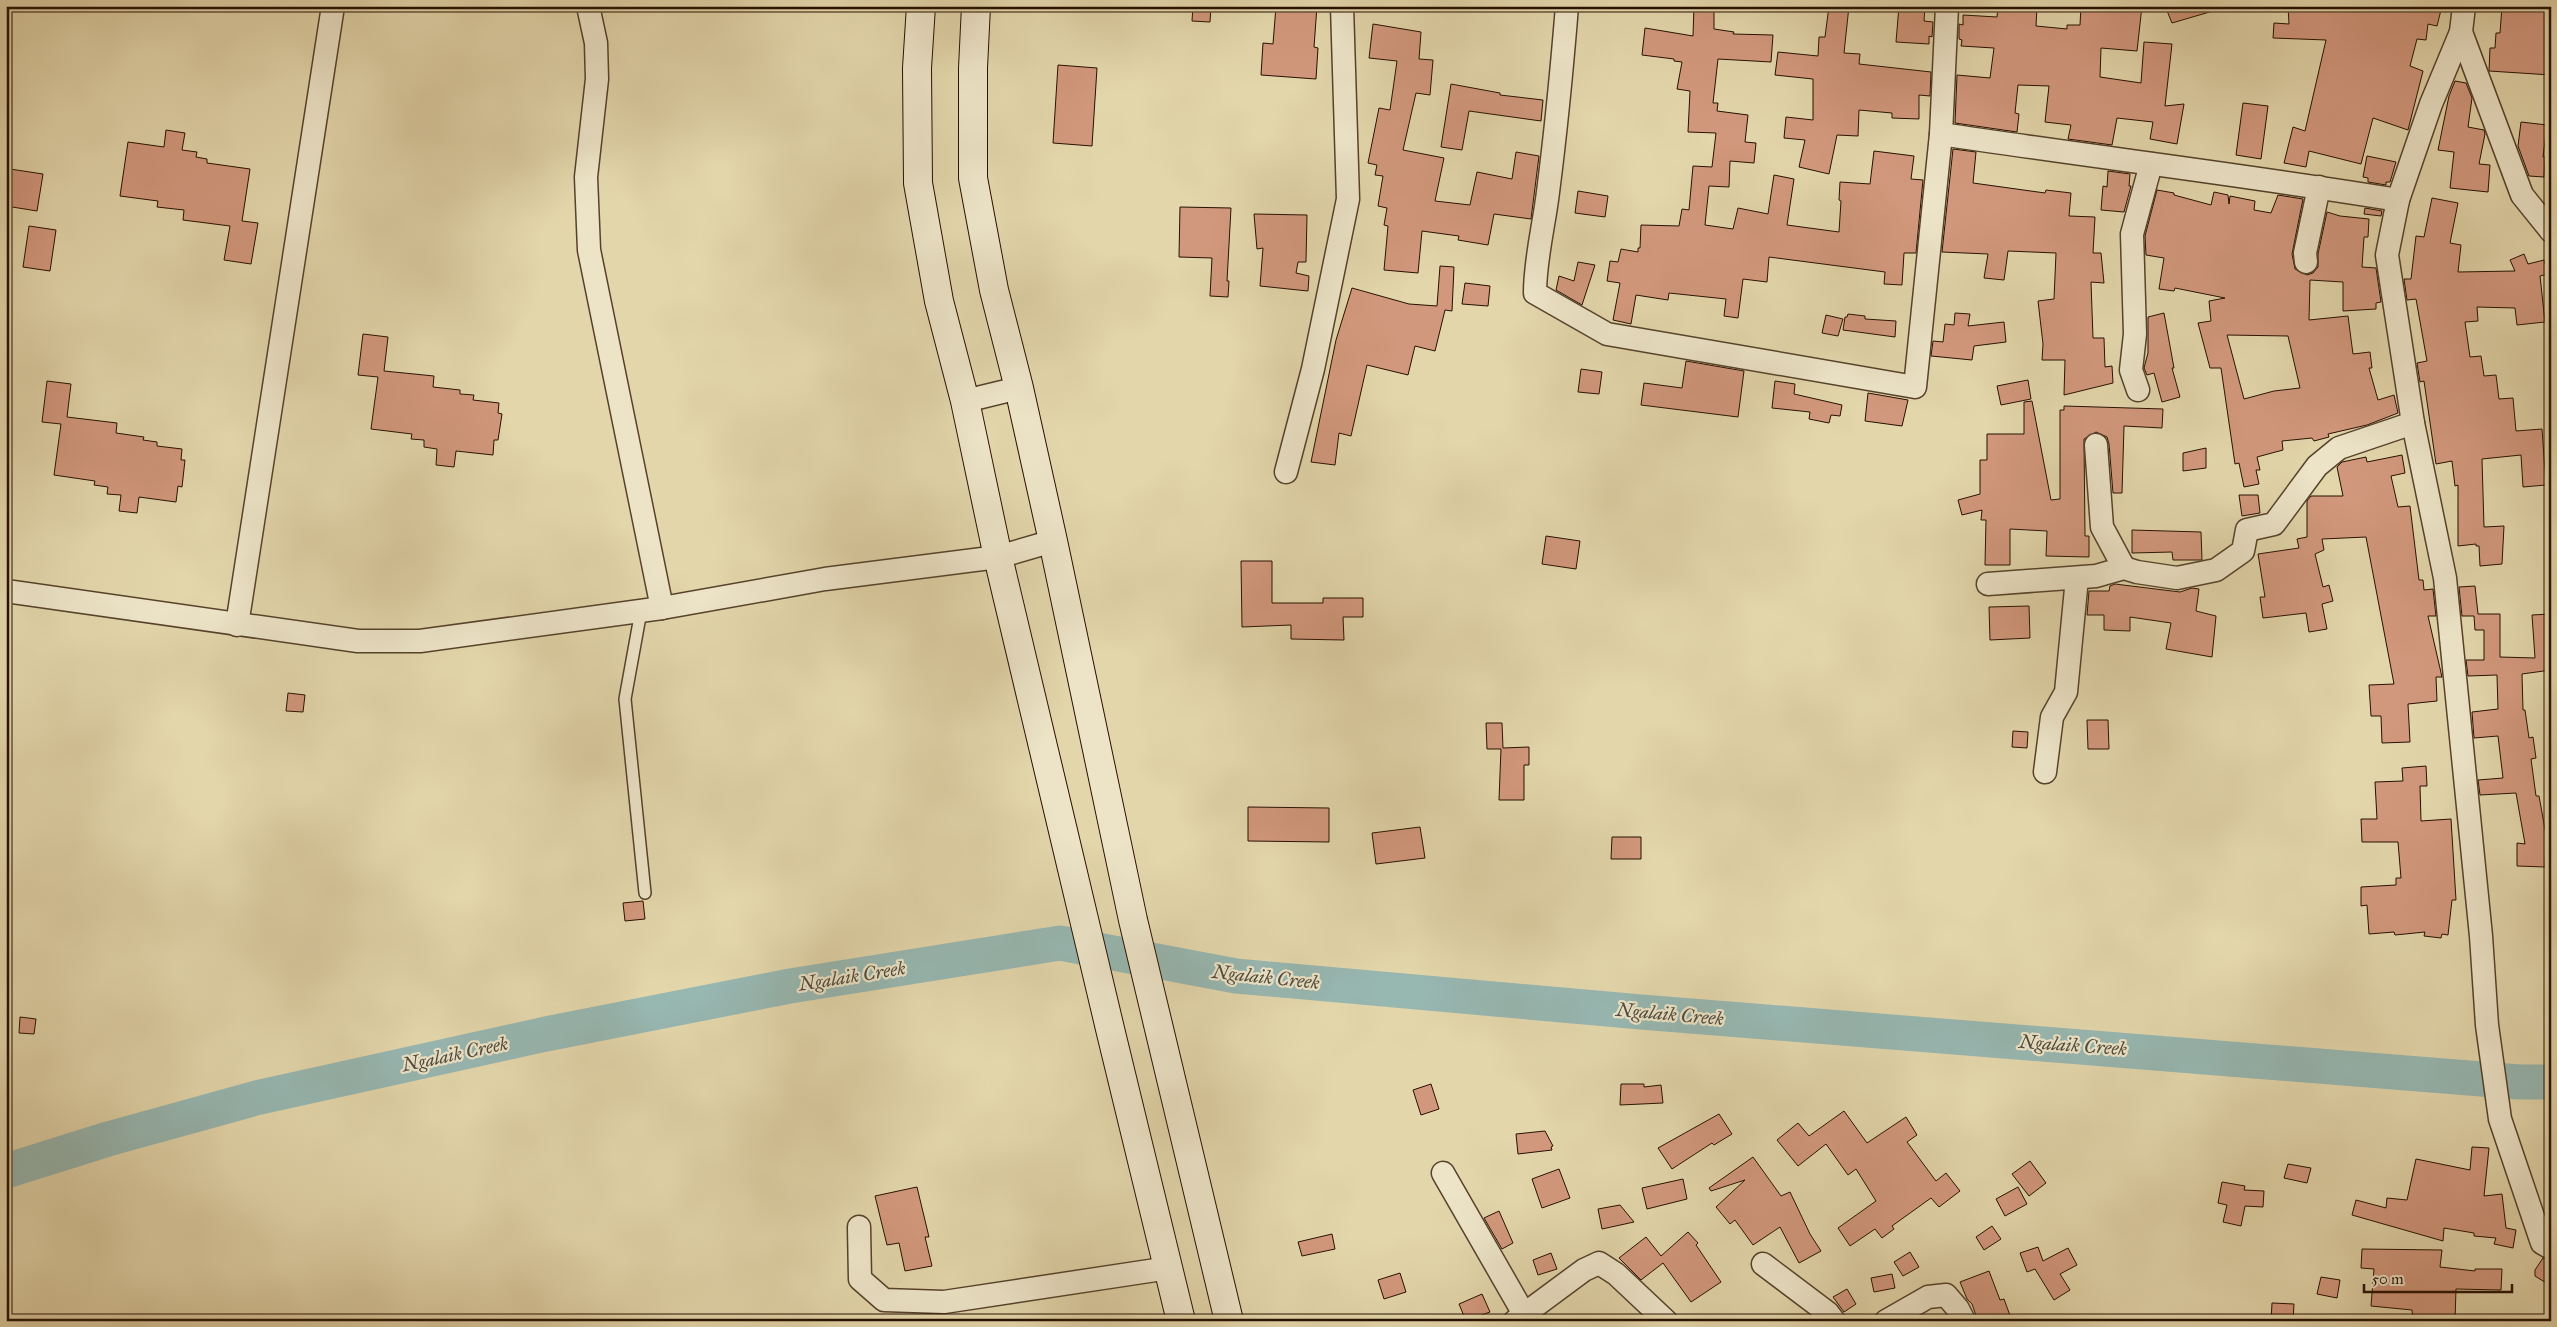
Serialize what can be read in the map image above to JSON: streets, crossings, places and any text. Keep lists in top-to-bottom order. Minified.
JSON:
{"water":["Ngalaik Creek"],"scale_bar":"50 m"}
